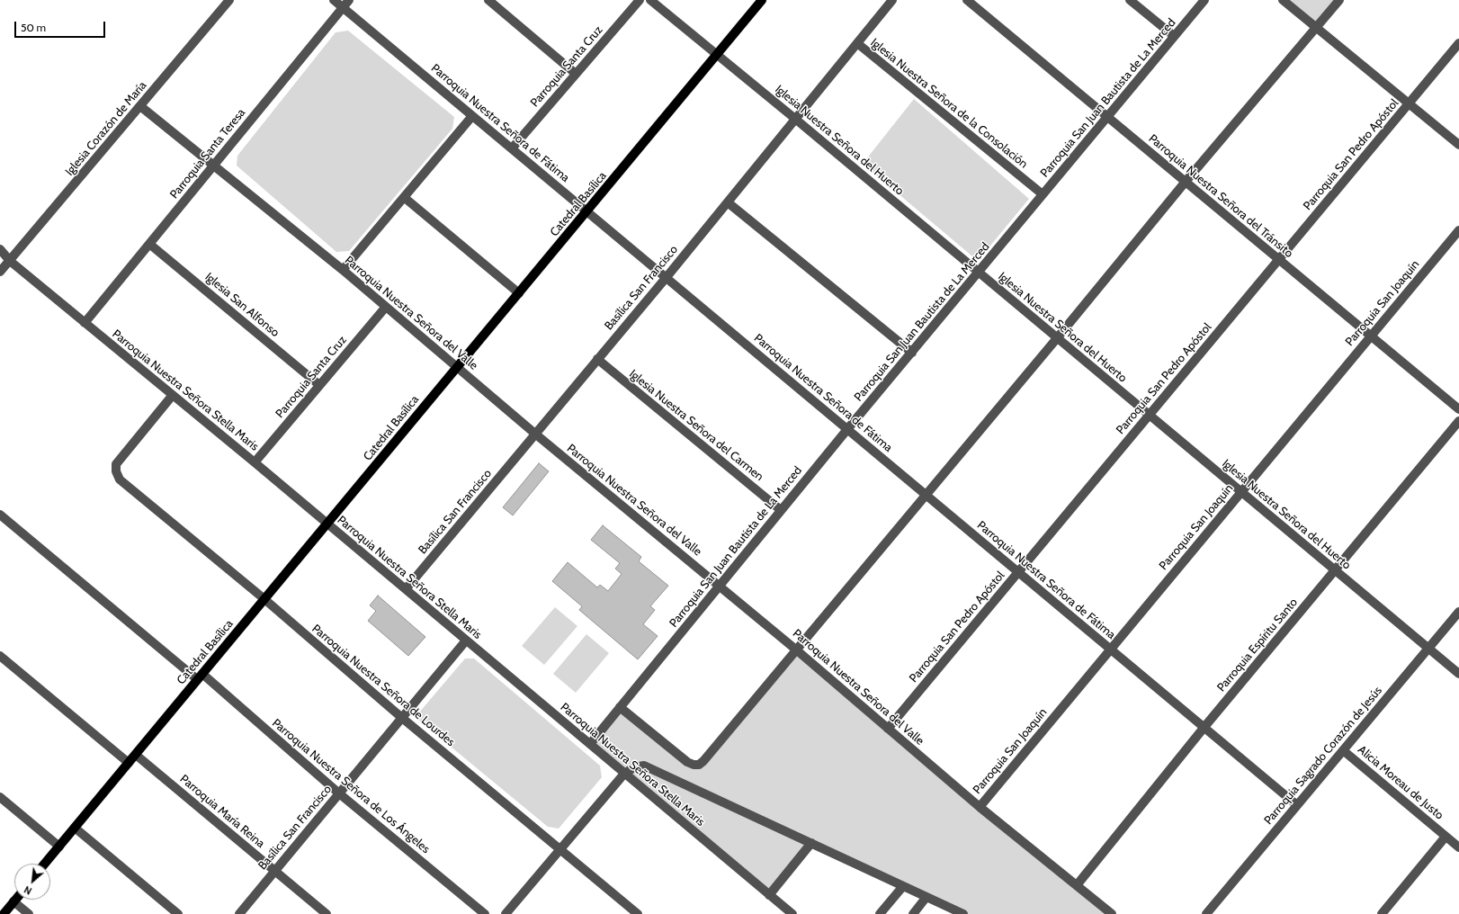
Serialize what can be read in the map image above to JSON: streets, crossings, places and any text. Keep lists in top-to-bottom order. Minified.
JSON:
{"streets":{"main road":["Catedral Basílica"],"street":["Parroquia Santa Cruz","Parroquia San Juan Bautista de La Merced","Iglesia Nuestra Señora de la Consolación","Parroquia Nuestra Señora de Fátima","Iglesia Corazón de María","Iglesia Nuestra Señora del Huerto","Parroquia Santa Teresa","Parroquia San Pedro Apóstol","Parroquia Nuestra Señora del Tránsito","Basílica San Francisco","Parroquia San Joaquín","Iglesia San Alfonso","Parroquia Nuestra Señora del Valle","Parroquia Nuestra Señora Stella Maris","Iglesia Nuestra Señora del Carmen","Parroquia Espíritu Santo","Parroquia Nuestra Señora de Lourdes","Parroquia Sagrado Corazón de Jesús","Alicia Moreau de Justo","Parroquia Nuestra Señora de Los Ángeles","Parroquia María Reina"]},"crossings":[["Parroquia Santa Cruz","Parroquia Nuestra Señora de Fátima"],["Parroquia Santa Cruz","Iglesia San Alfonso"],["Parroquia Santa Cruz","Parroquia Nuestra Señora del Valle"],["Parroquia Santa Cruz","Parroquia Nuestra Señora Stella Maris"],["Parroquia San Juan Bautista de La Merced","Iglesia Nuestra Señora de la Consolación"],["Parroquia San Juan Bautista de La Merced","Parroquia Nuestra Señora de Fátima"],["Parroquia San Juan Bautista de La Merced","Iglesia Nuestra Señora del Huerto"],["Parroquia San Juan Bautista de La Merced","Parroquia Nuestra Señora del Tránsito"],["Parroquia San Juan Bautista de La Merced","Parroquia Nuestra Señora del Valle"],["Parroquia San Juan Bautista de La Merced","Parroquia Nuestra Señora Stella Maris"],["Parroquia San Juan Bautista de La Merced","Iglesia Nuestra Señora del Carmen"],["Iglesia Nuestra Señora de la Consolación","Basílica San Francisco"],["Parroquia Nuestra Señora de Fátima","Parroquia Santa Teresa"],["Parroquia Nuestra Señora de Fátima","Parroquia San Pedro Apóstol"],["Parroquia Nuestra Señora de Fátima","Catedral Basílica"],["Parroquia Nuestra Señora de Fátima","Basílica San Francisco"],["Parroquia Nuestra Señora de Fátima","Parroquia San Joaquín"],["Parroquia Nuestra Señora de Fátima","Parroquia Espíritu Santo"],["Parroquia Nuestra Señora de Fátima","Parroquia Sagrado Corazón de Jesús"],["Iglesia Corazón de María","Parroquia Nuestra Señora del Valle"],["Iglesia Corazón de María","Parroquia Nuestra Señora Stella Maris"],["Iglesia Nuestra Señora del Huerto","Parroquia San Pedro Apóstol"],["Iglesia Nuestra Señora del Huerto","Catedral Basílica"],["Iglesia Nuestra Señora del Huerto","Basílica San Francisco"],["Iglesia Nuestra Señora del Huerto","Parroquia San Joaquín"],["Iglesia Nuestra Señora del Huerto","Parroquia Espíritu Santo"],["Iglesia Nuestra Señora del Huerto","Parroquia Sagrado Corazón de Jesús"],["Parroquia Santa Teresa","Iglesia San Alfonso"],["Parroquia Santa Teresa","Parroquia Nuestra Señora del Valle"],["Parroquia Santa Teresa","Parroquia Nuestra Señora Stella Maris"],["Parroquia San Pedro Apóstol","Parroquia Nuestra Señora del Tránsito"],["Parroquia San Pedro Apóstol","Parroquia Nuestra Señora del Valle"],["Parroquia Nuestra Señora del Tránsito","Parroquia San Joaquín"],["Catedral Basílica","Parroquia Nuestra Señora del Valle"],["Catedral Basílica","Parroquia Nuestra Señora Stella Maris"],["Catedral Basílica","Parroquia Nuestra Señora de Lourdes"],["Catedral Basílica","Parroquia Nuestra Señora de Los Ángeles"],["Catedral Basílica","Parroquia María Reina"],["Basílica San Francisco","Parroquia Nuestra Señora del Valle"],["Basílica San Francisco","Parroquia Nuestra Señora Stella Maris"],["Basílica San Francisco","Iglesia Nuestra Señora del Carmen"],["Basílica San Francisco","Parroquia Nuestra Señora de Lourdes"],["Basílica San Francisco","Parroquia Nuestra Señora de Los Ángeles"],["Basílica San Francisco","Parroquia María Reina"],["Parroquia San Joaquín","Parroquia Nuestra Señora del Valle"],["Parroquia Nuestra Señora del Valle","Parroquia Espíritu Santo"],["Parroquia Nuestra Señora Stella Maris","Parroquia Nuestra Señora de Lourdes"],["Parroquia Sagrado Corazón de Jesús","Alicia Moreau de Justo"]],"scale_bar":"50 m","north":"bottom left"}
